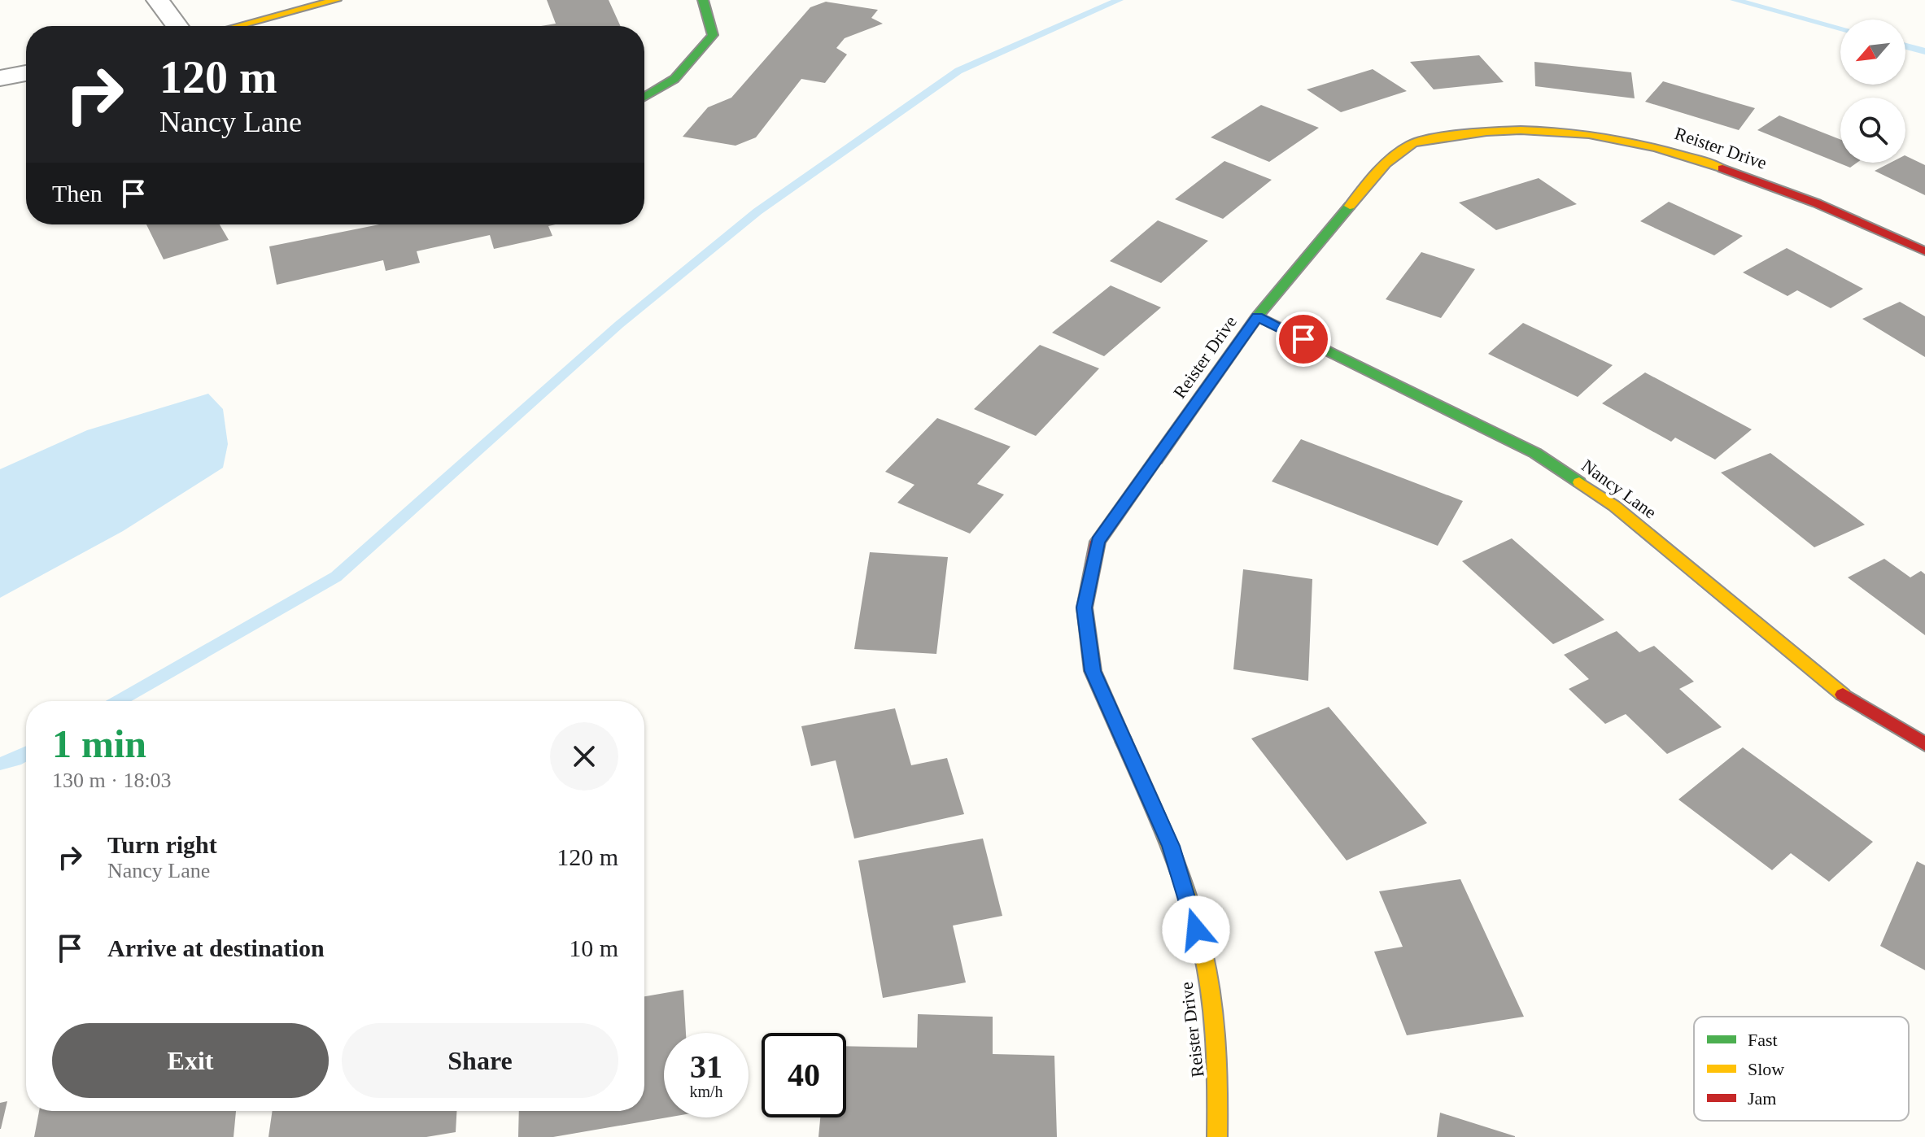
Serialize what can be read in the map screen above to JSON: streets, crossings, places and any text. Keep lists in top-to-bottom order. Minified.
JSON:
{"streets":{"street":["Reister Drive","Nancy Lane"]},"crossings":[["Reister Drive","Nancy Lane"]],"legend":["Fast","Slow","Jam"],"north":"bottom left","page":{"turn":["120 m","Nancy Lane"],"then":"Then","heading":["1 min","130 m · 18:03"],"list":[{"name":"Turn right","note":"Nancy Lane","value":"120 m"},{"name":"Arrive at destination","value":"10 m"}],"buttons":["Exit","Share"],"speed":"31 km/h","limit":"40"}}
